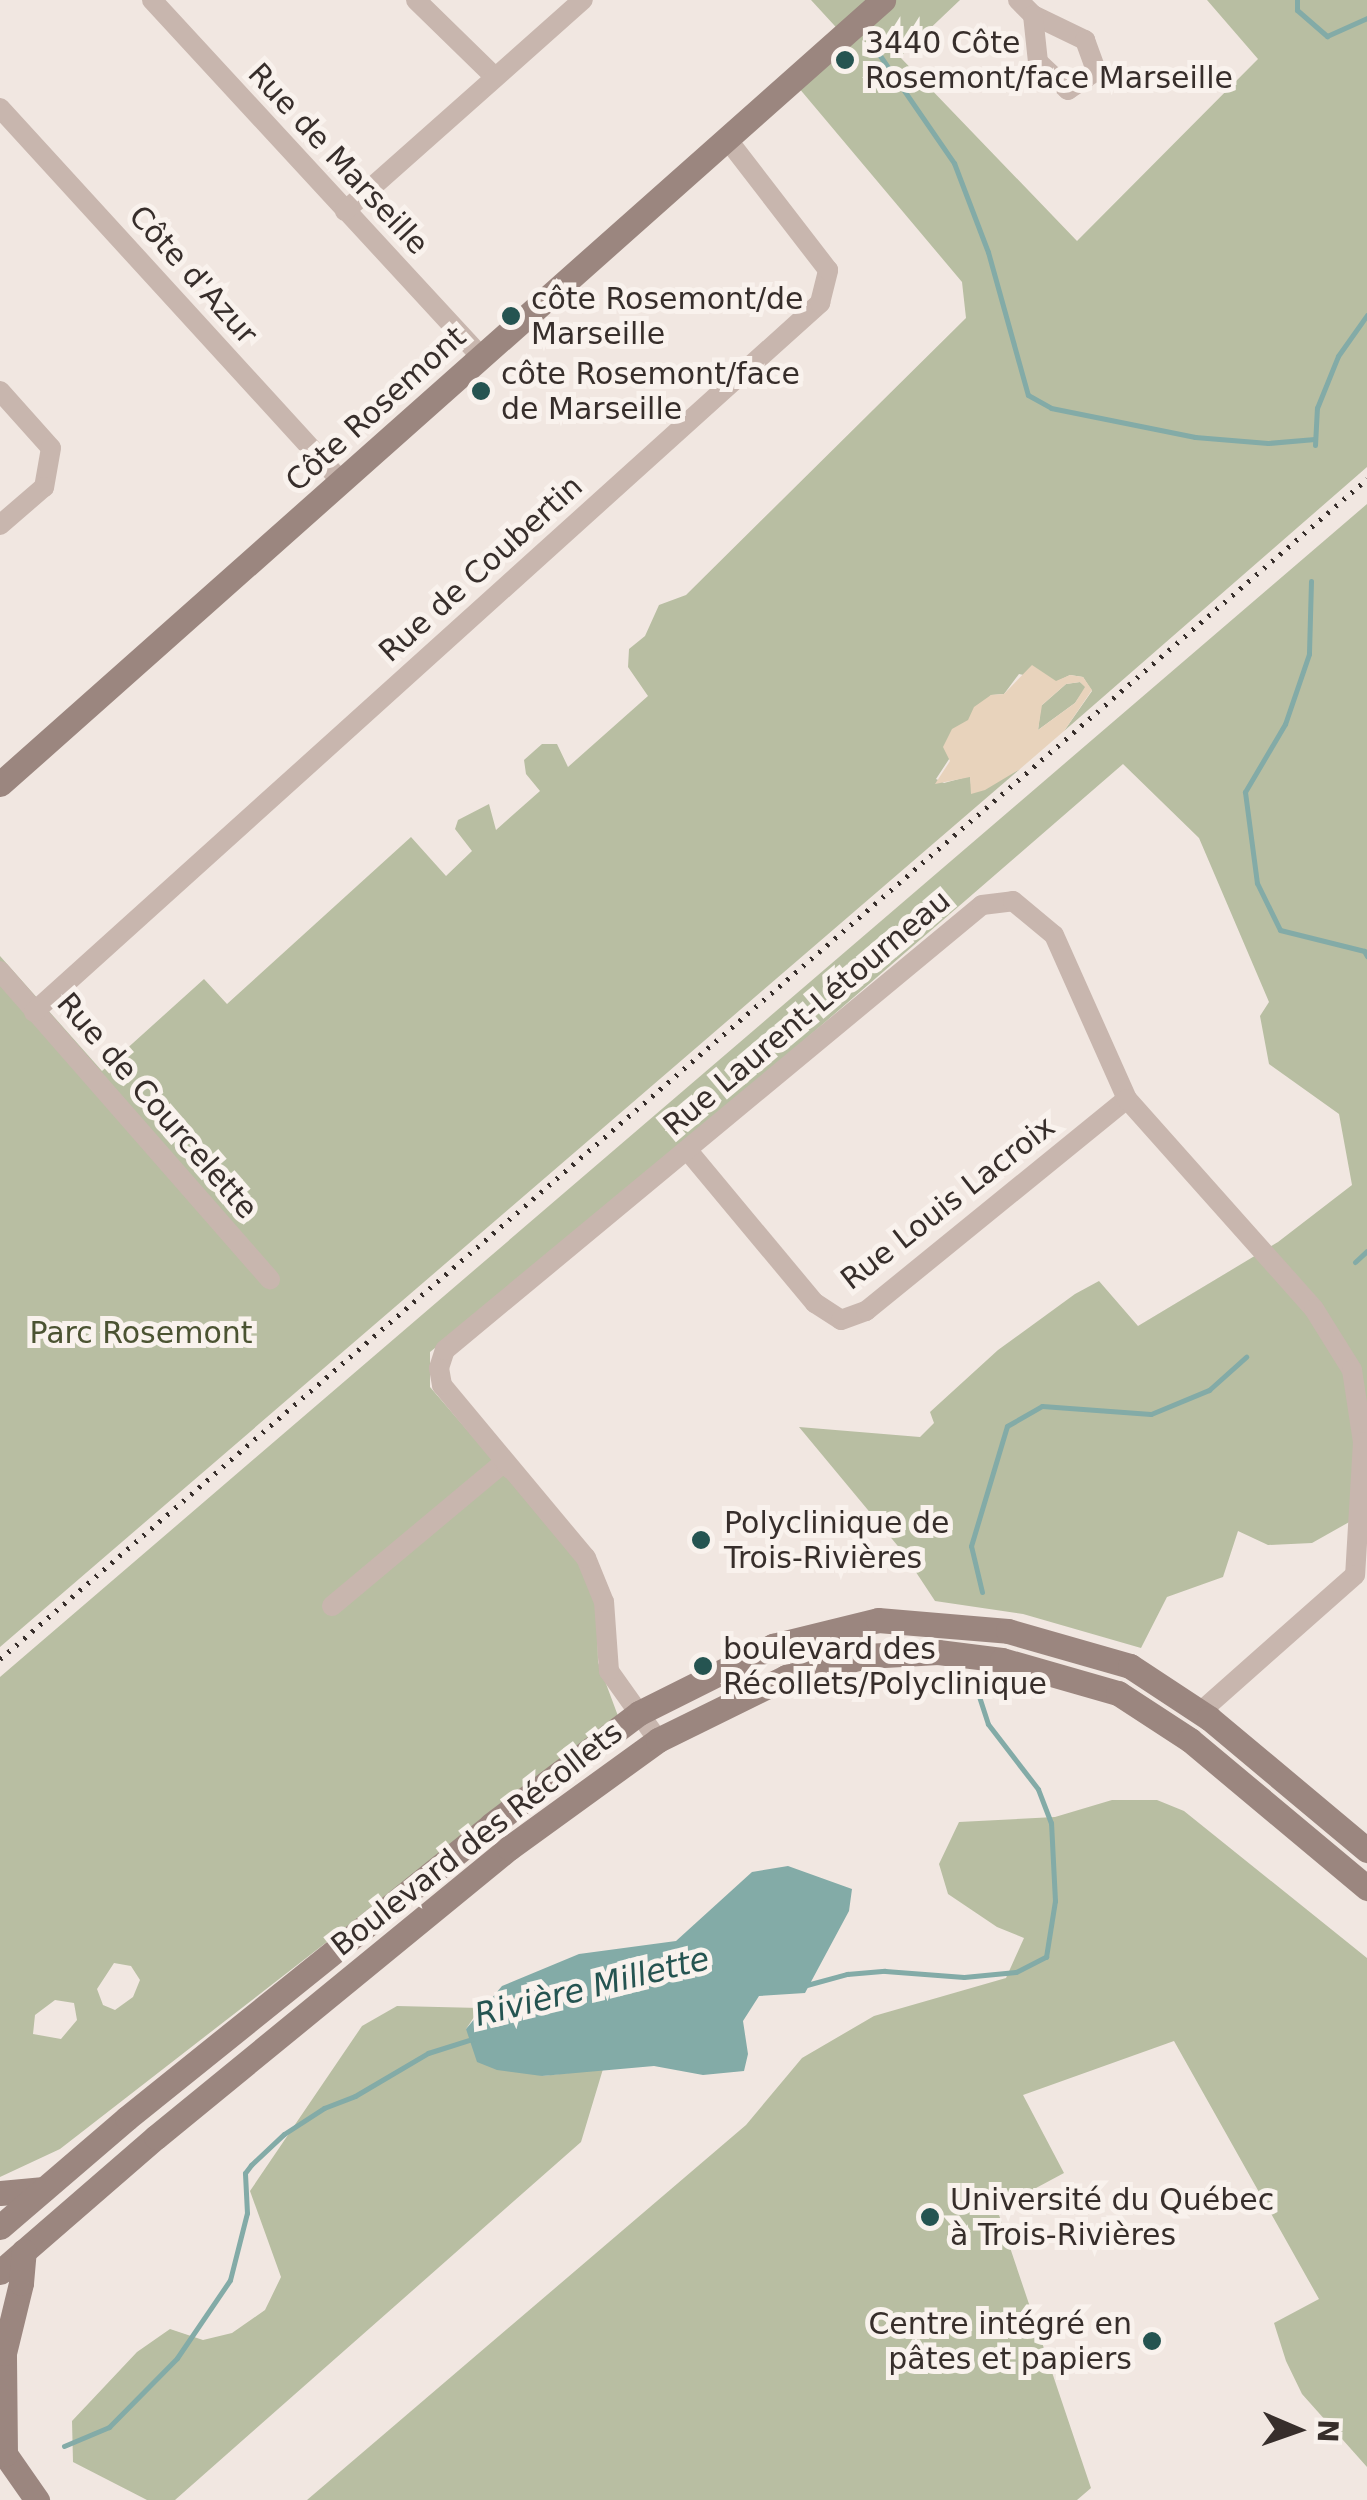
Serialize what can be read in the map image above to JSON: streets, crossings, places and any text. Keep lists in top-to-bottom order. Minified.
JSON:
{"streets":{"main road":["Côte Rosemont","Boulevard des Récollets"],"street":["Rue de Marseille","Côte d'Azur","Rue de Coubertin","Rue Laurent-Létourneau","Rue de Courcelette","Rue Louis Lacroix"]},"crossings":[["Rue de Marseille","Côte Rosemont"],["Côte d'Azur","Côte Rosemont"],["Côte Rosemont","Rue de Coubertin"],["Rue de Coubertin","Rue de Courcelette"],["Rue Laurent-Létourneau","Rue Louis Lacroix"],["Rue Laurent-Létourneau","Boulevard des Récollets"]],"water":["Rivière Millette"],"parks":["Parc Rosemont"],"places":["3440 Côte Rosemont/face Marseille","côte Rosemont/de Marseille","côte Rosemont/face de Marseille","Polyclinique de Trois-Rivières","boulevard des Récollets/Polyclinique","Université du Québec à Trois-Rivières","Centre intégré en pâtes et papiers"],"north":"right"}
